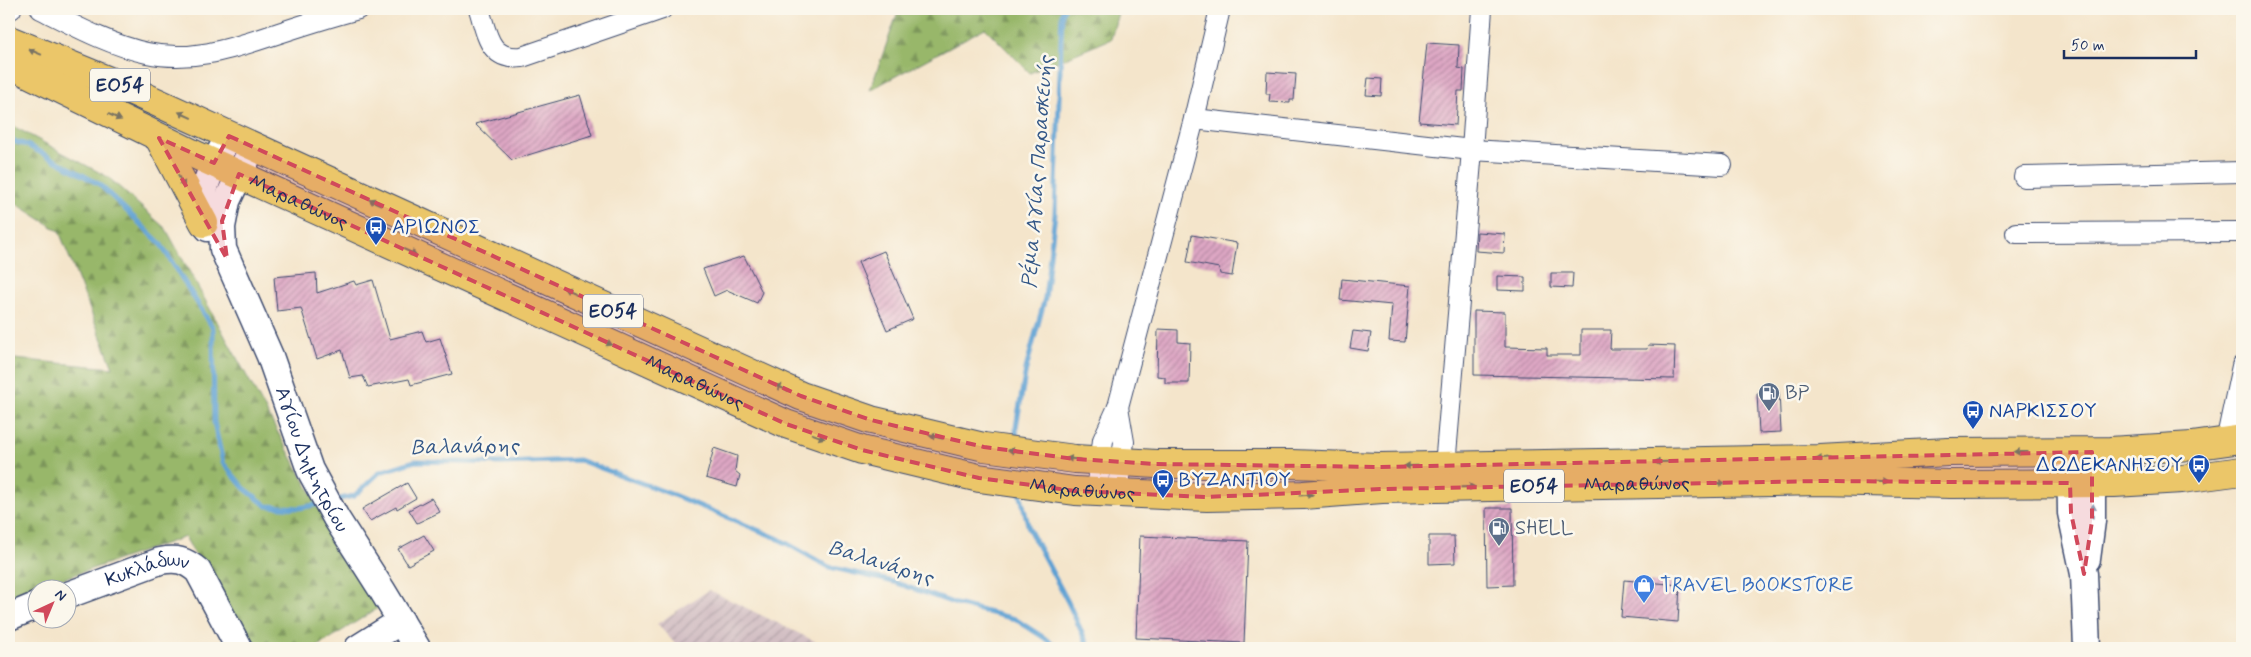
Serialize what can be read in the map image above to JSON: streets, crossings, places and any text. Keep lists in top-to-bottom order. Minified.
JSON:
{"streets":{"main road":["ΕΟ54","Μαραθώνος"],"street":["Αγίου Δημητρίου","Κυκλάδων"]},"crossings":[["Μαραθώνος","Αγίου Δημητρίου"]],"water":["Ρέμα Αγίας Παρασκευής","Βαλανάρης"],"places":{"bus stop":["ΑΡΙΩΝΟΣ","ΝΑΡΚΙΣΣΟΥ","ΔΩΔΕΚΑΝΗΣΟΥ","ΒΥΖΑΝΤΙΟΥ"],"fuel station":["BP","SHELL"],"shop":["TRAVEL BOOKSTORE"]},"scale_bar":"50 m","north":"top right"}
